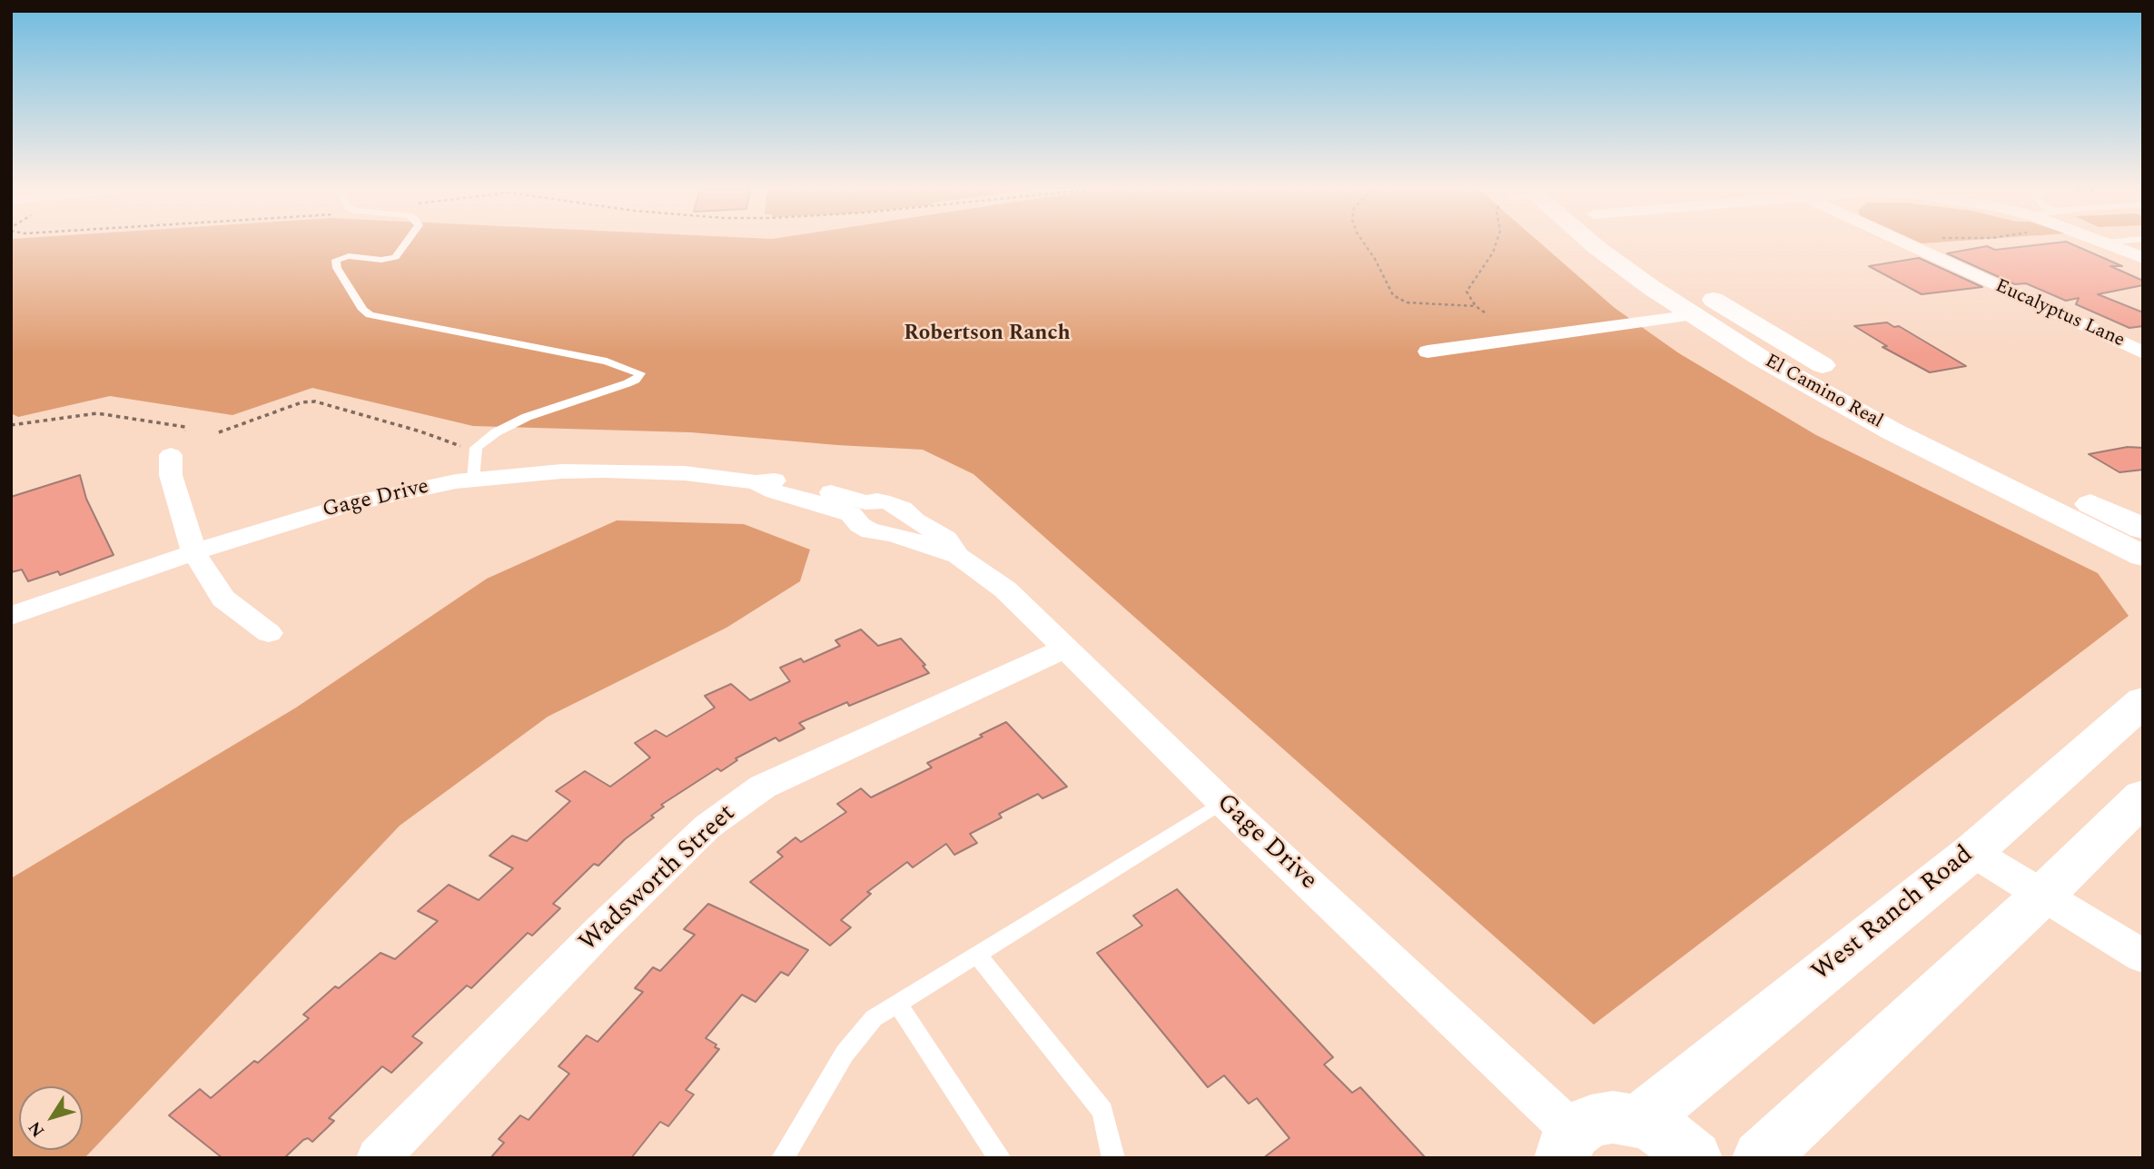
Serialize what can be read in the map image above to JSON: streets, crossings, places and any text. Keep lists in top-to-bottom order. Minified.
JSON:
{"streets":{"main road":["El Camino Real","West Ranch Road"],"street":["Eucalyptus Lane","Gage Drive","Wadsworth Street"]},"crossings":[["Gage Drive","Wadsworth Street"]],"districts":["Robertson Ranch"],"north":"bottom left"}
